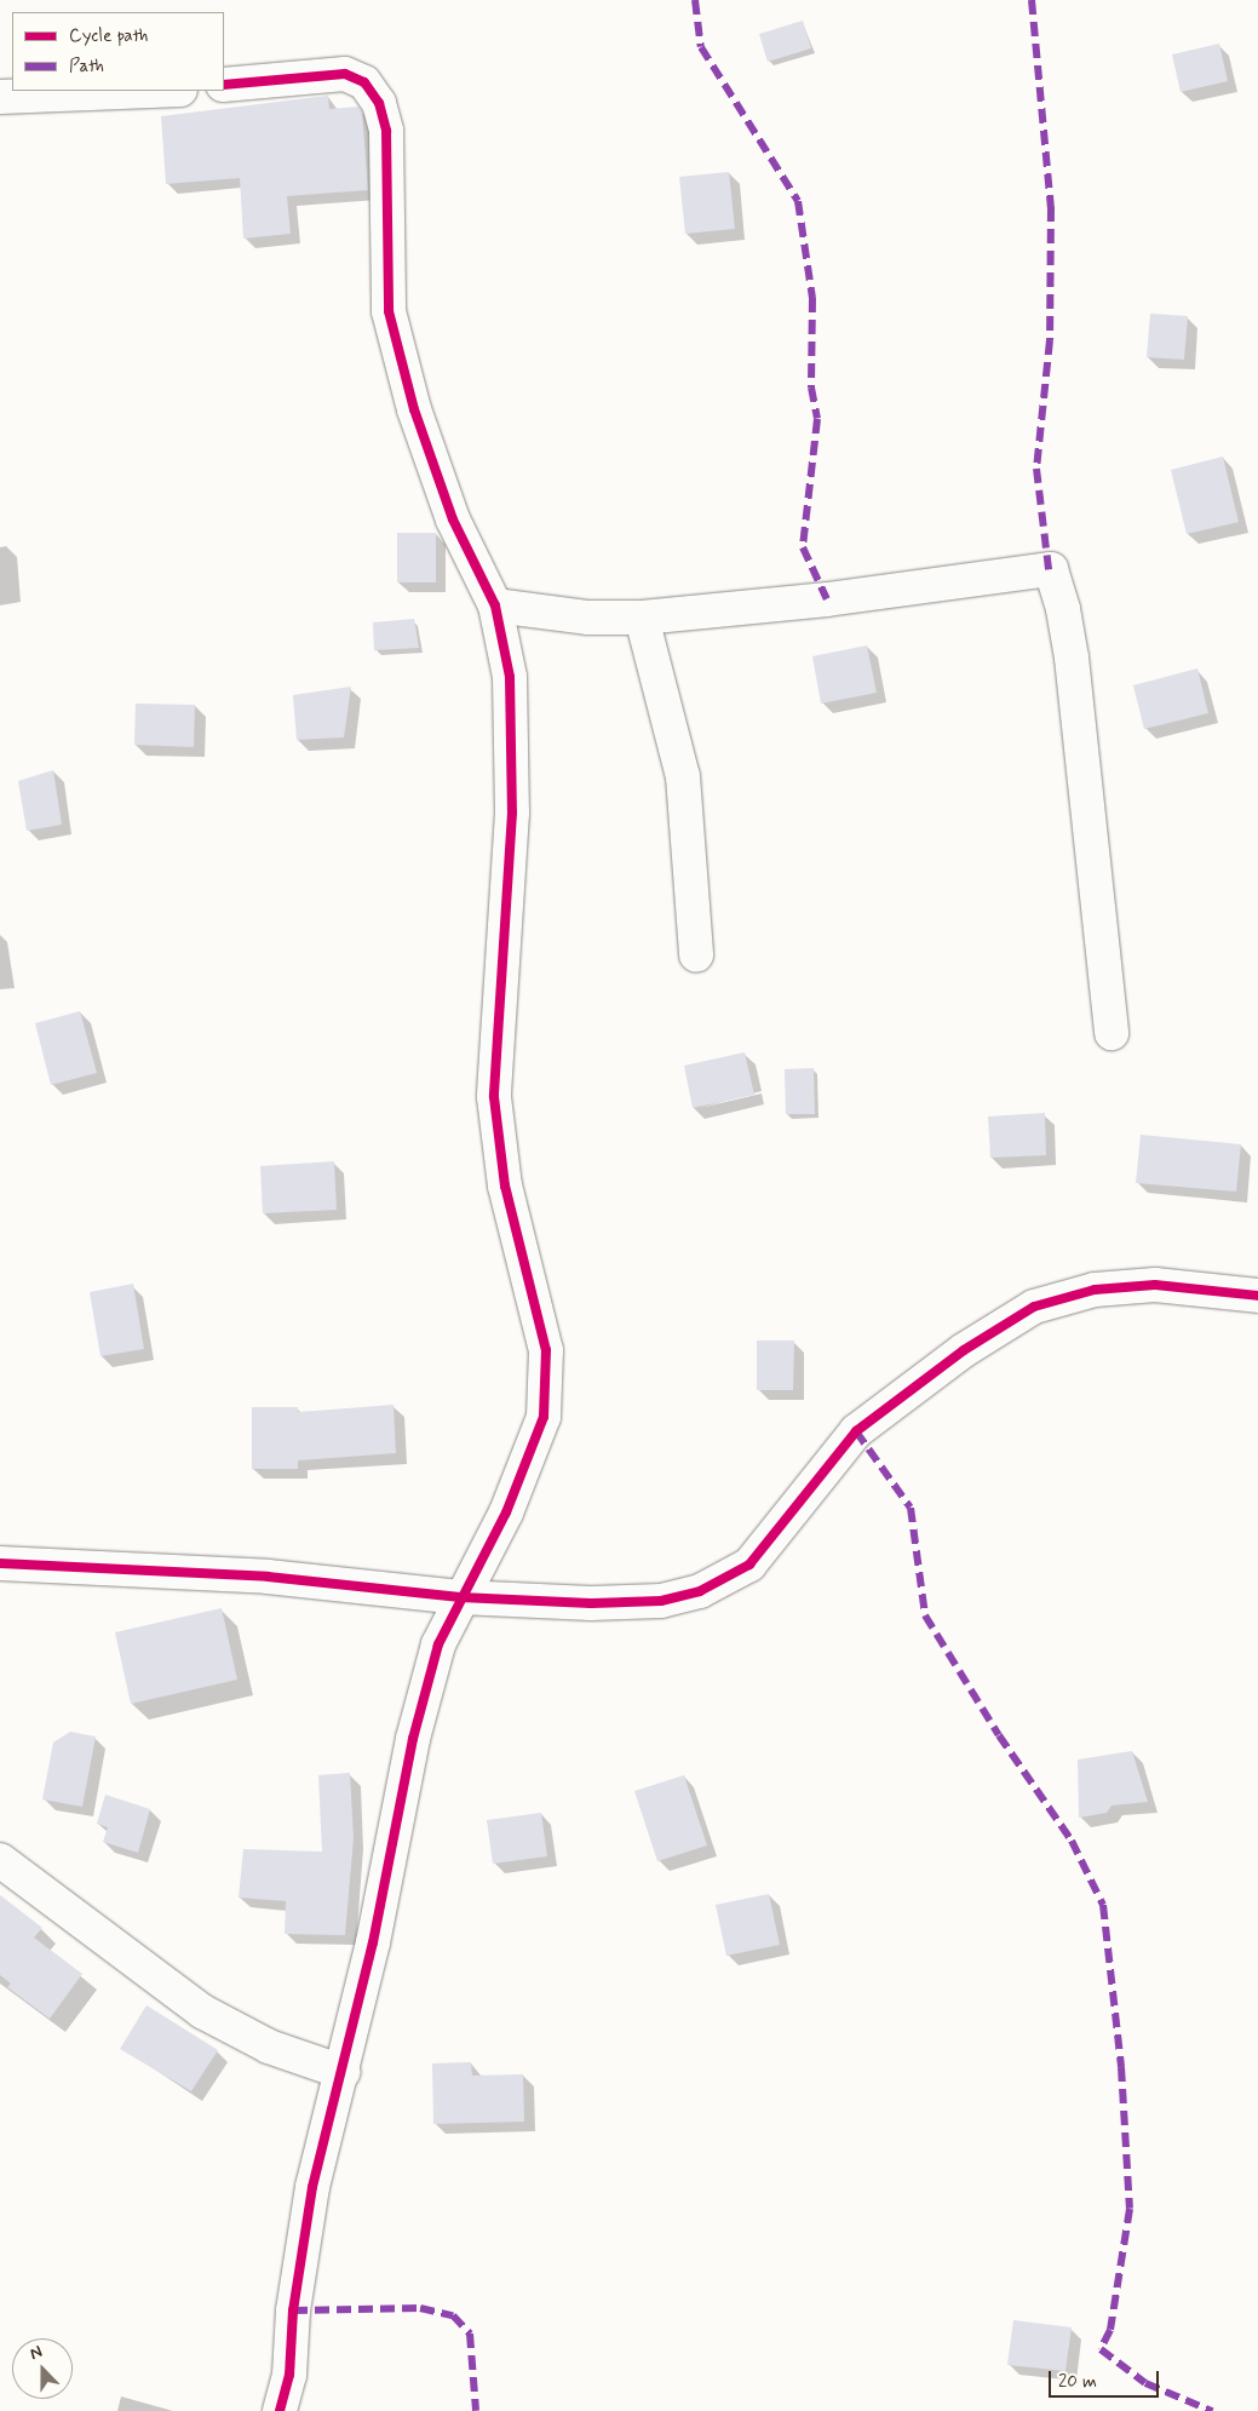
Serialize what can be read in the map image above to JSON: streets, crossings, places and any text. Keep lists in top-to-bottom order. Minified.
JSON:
{"legend":["Cycle path","Path"],"scale_bar":"20 m","north":"top"}
